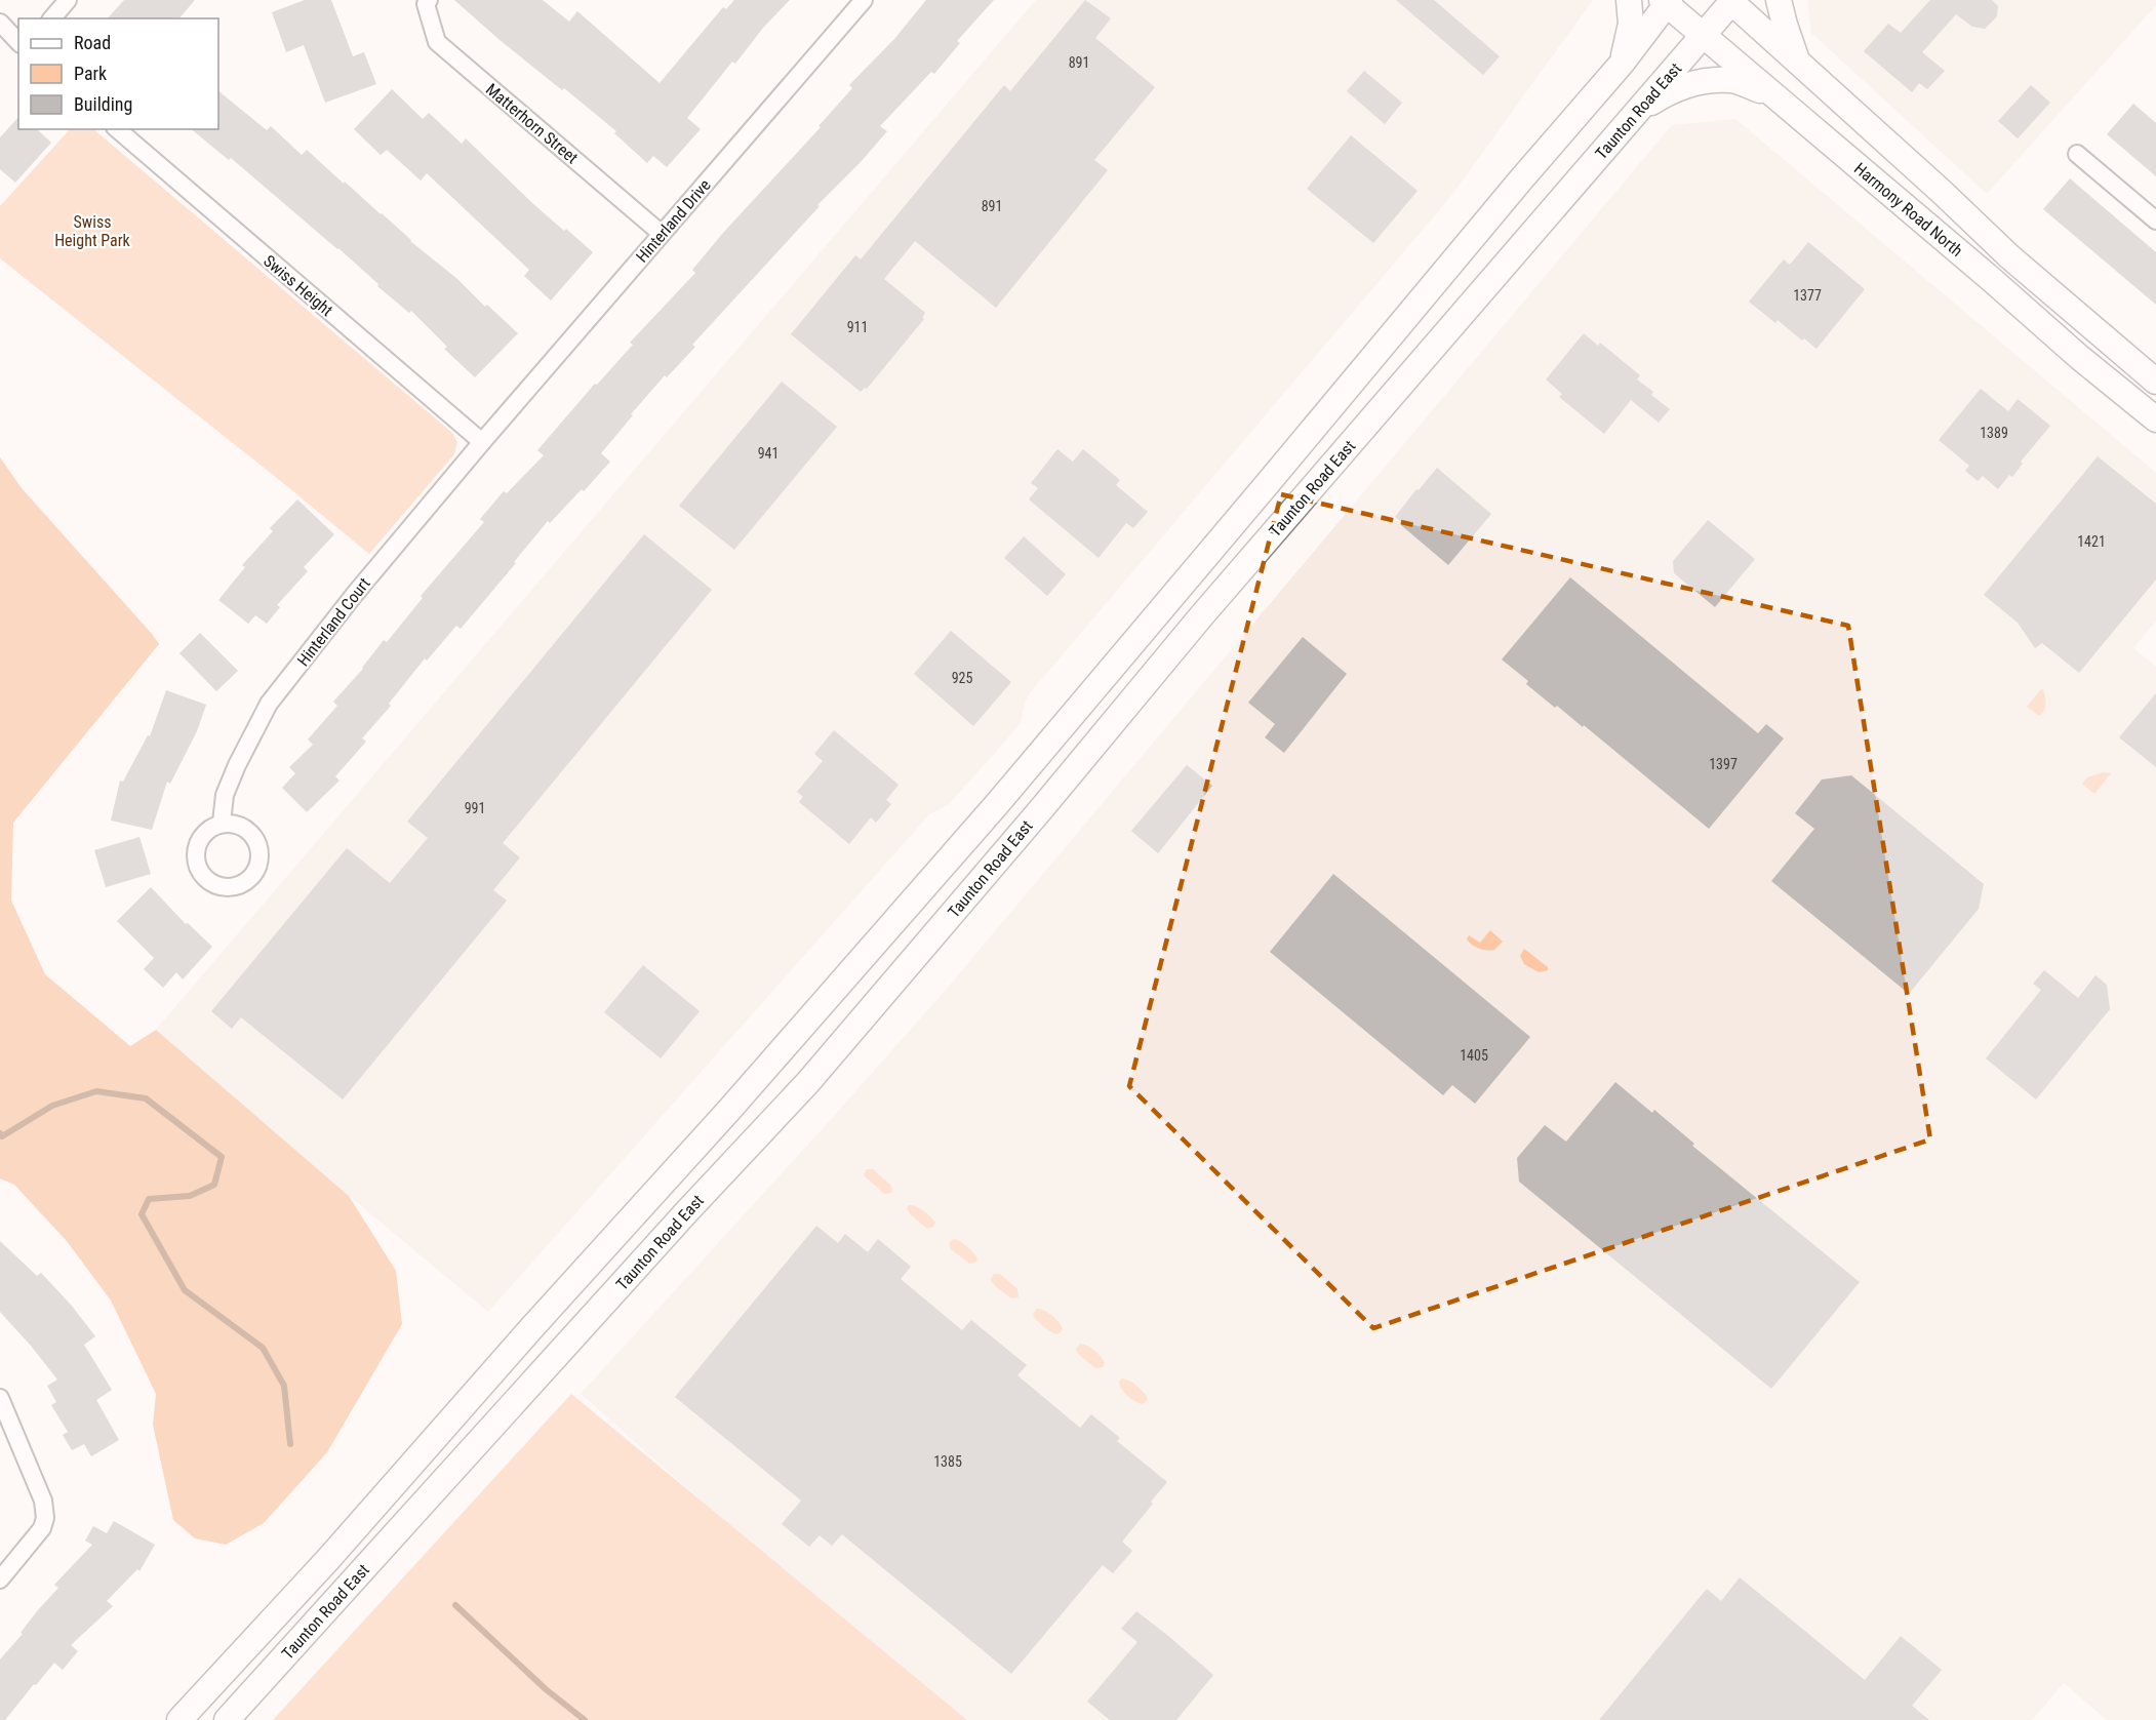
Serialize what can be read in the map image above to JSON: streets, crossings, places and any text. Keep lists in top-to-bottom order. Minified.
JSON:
{"streets":{"main road":["Taunton Road East","Harmony Road North"],"street":["Matterhorn Street","Hinterland Drive","Swiss Height","Hinterland Court"]},"crossings":[["Taunton Road East","Harmony Road North"],["Matterhorn Street","Hinterland Drive"],["Hinterland Drive","Swiss Height"],["Hinterland Drive","Hinterland Court"],["Swiss Height","Hinterland Court"]],"parks":["Swiss Height Park"],"house_numbers":["891","891","1377","911","1389","941","1421","925","1397","991","1405","1385"],"legend":["Road","Park","Building"]}
